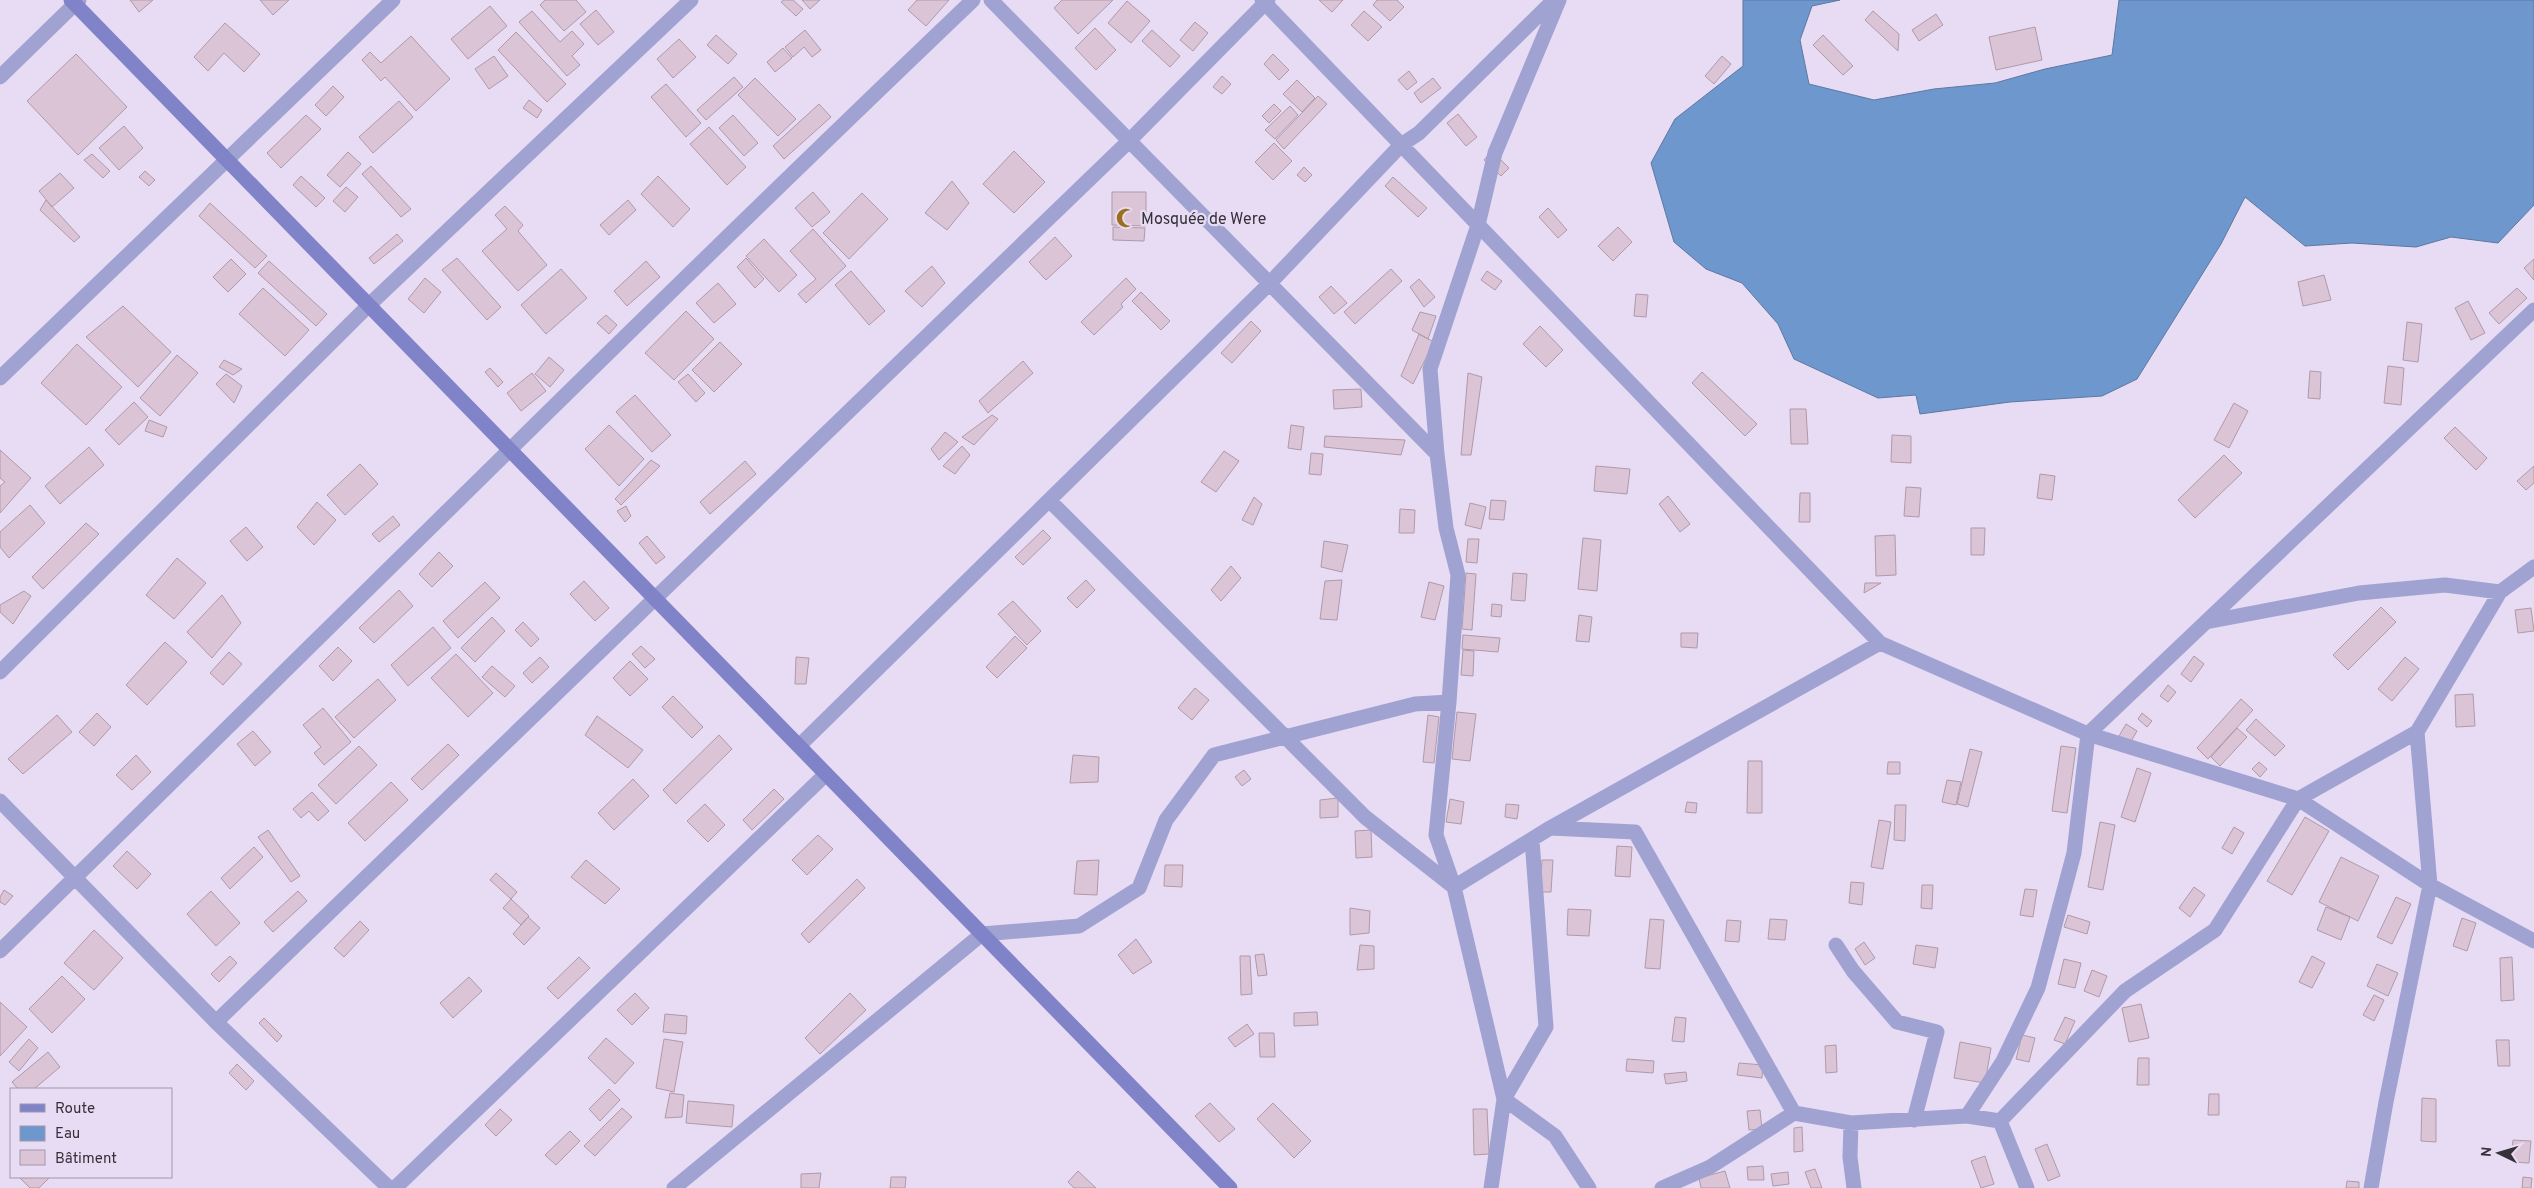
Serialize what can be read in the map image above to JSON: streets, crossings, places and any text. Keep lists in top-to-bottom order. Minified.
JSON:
{"places":{"mosque":["Mosquée de Were"]},"legend":["Route","Eau","Bâtiment"],"north":"left"}
